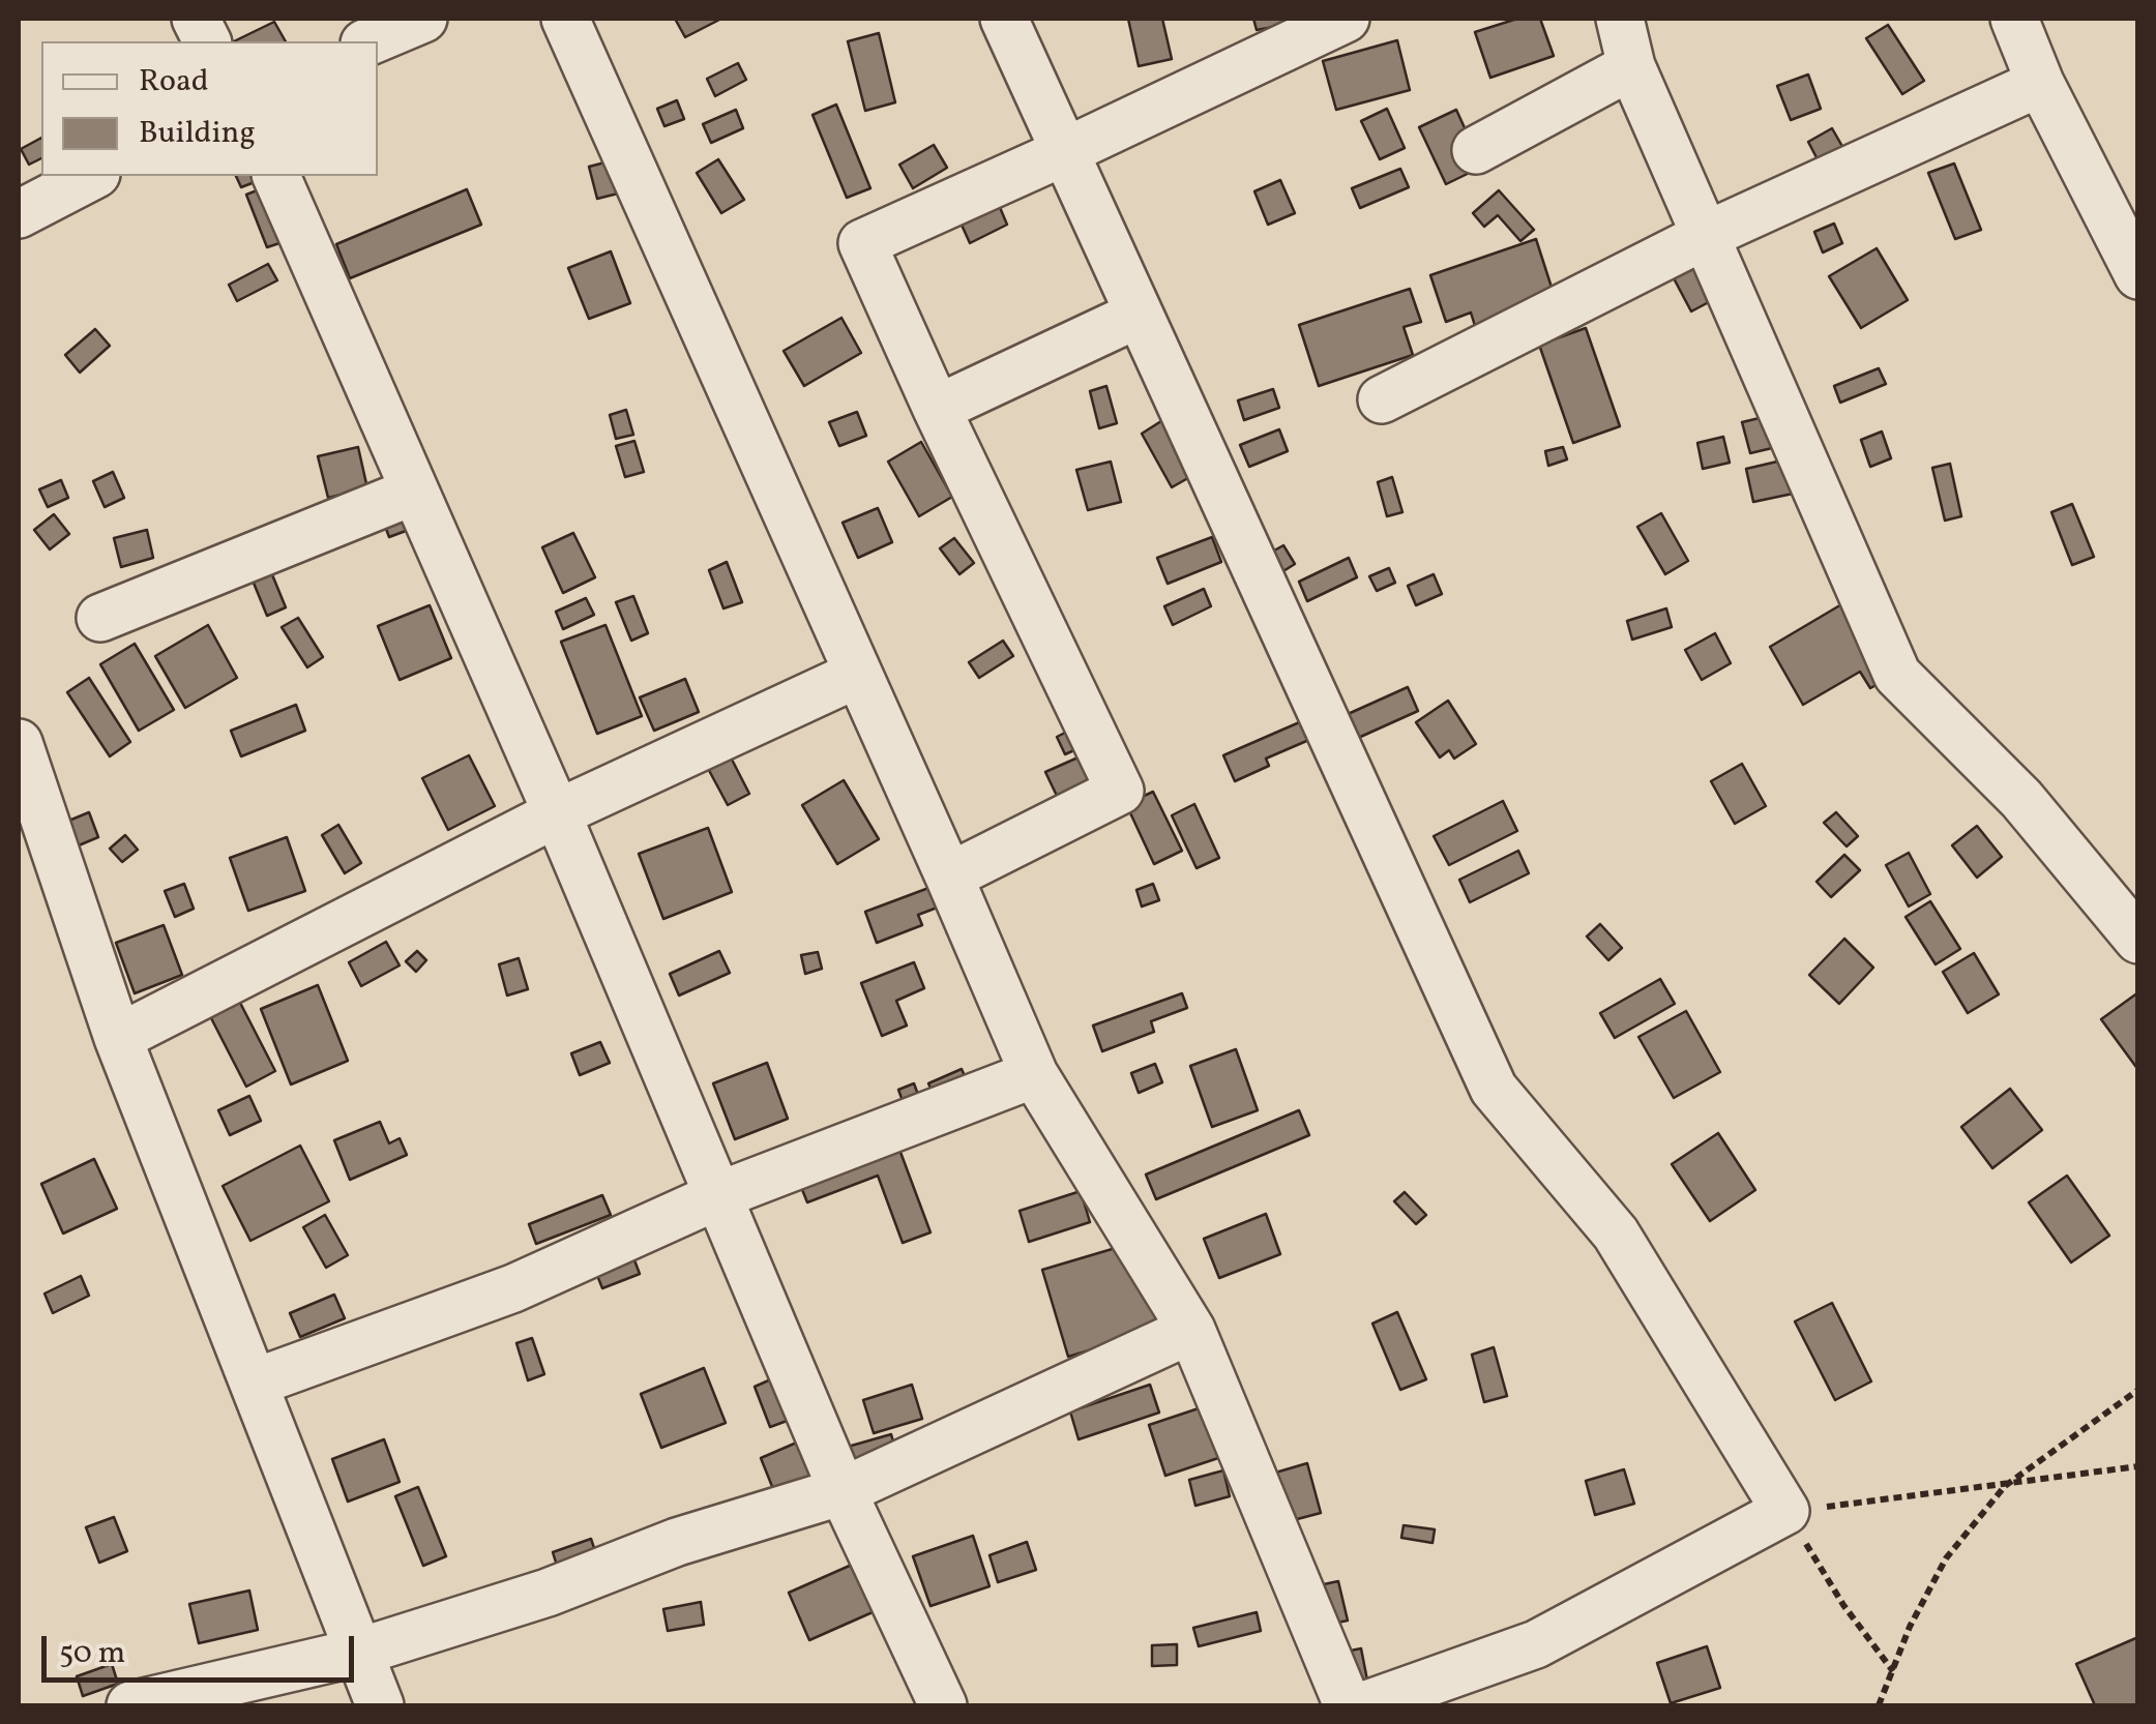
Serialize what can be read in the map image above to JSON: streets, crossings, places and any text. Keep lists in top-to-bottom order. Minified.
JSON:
{"legend":["Road","Building"],"scale_bar":"50 m"}
